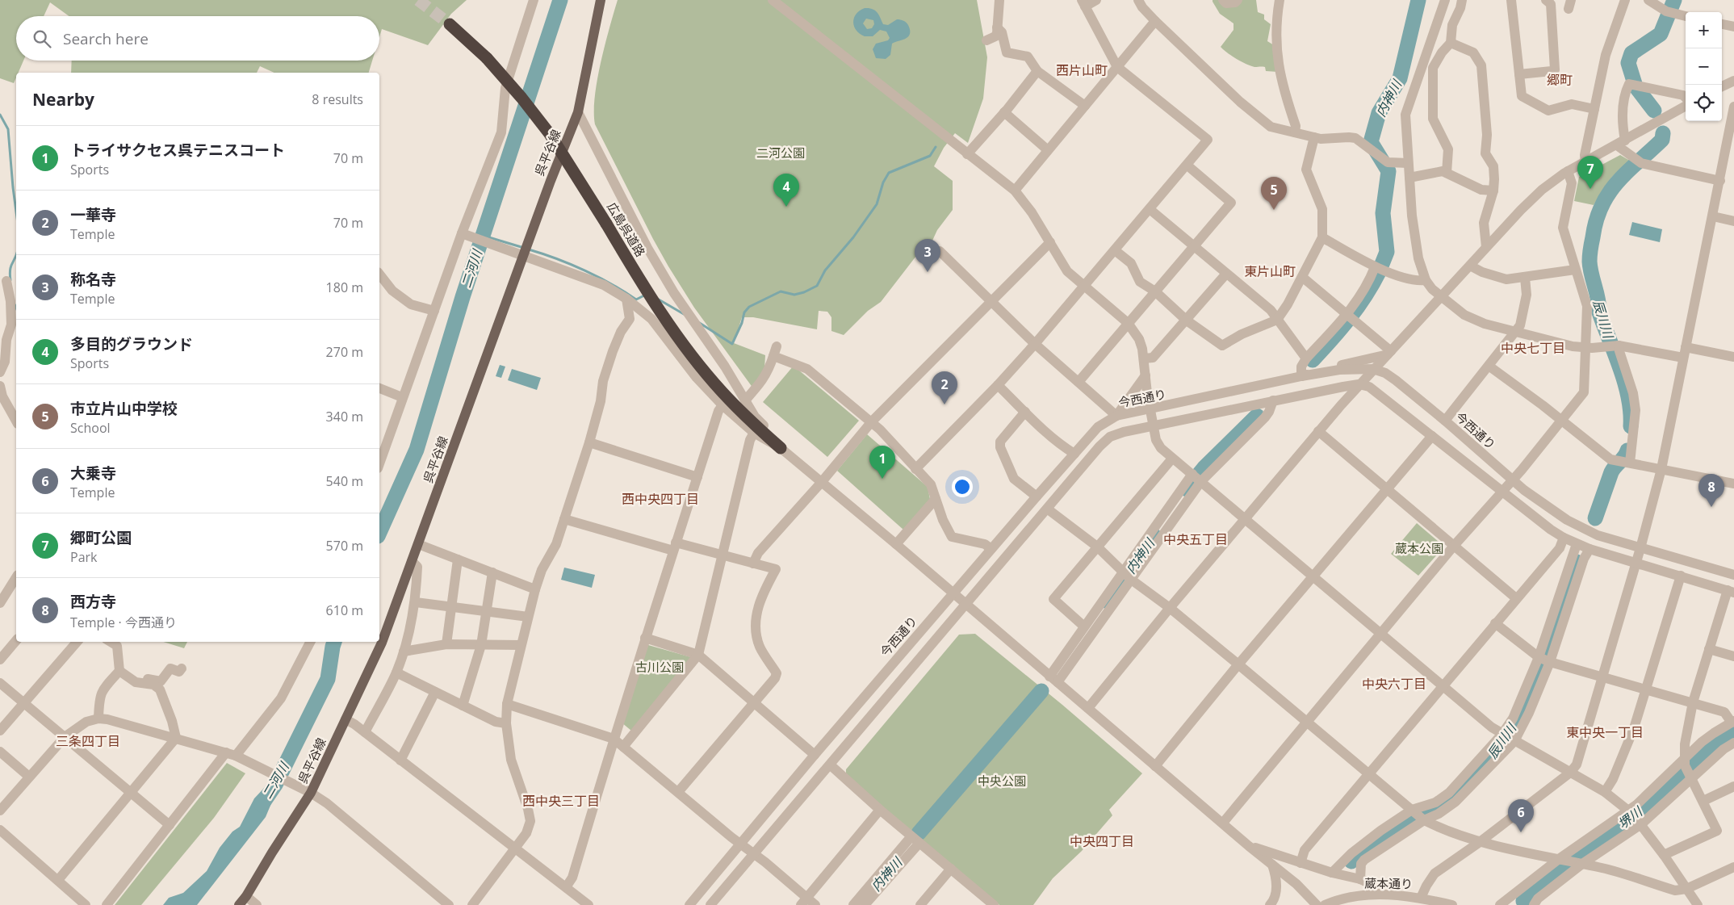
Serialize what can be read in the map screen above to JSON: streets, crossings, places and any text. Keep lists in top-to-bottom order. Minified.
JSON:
{"streets":{"highway":["広島呉道路"],"main road":["呉平谷線"],"street":["今西通り","蔵本通り"]},"districts":["西片山町","郷町","東片山町","中央七丁目","西中央四丁目","中央五丁目","中央六丁目","東中央一丁目","三条四丁目","西中央三丁目","中央四丁目"],"water":["内神川","二河川","辰川川","堺川"],"parks":["二河公園","蔵本公園","古川公園","中央公園"],"page":{"map_buttons":["+","−"],"search":"Search here","heading":["Nearby","8 results"],"list":[{"mark":"1","name":"トライサクセス呉テニスコート","note":"Sports","value":"70 m"},{"mark":"2","name":"一華寺","note":"Temple","value":"70 m"},{"mark":"3","name":"称名寺","note":"Temple","value":"180 m"},{"mark":"4","name":"多目的グラウンド","note":"Sports","value":"270 m"},{"mark":"5","name":"市立片山中学校","note":"School","value":"340 m"},{"mark":"6","name":"大乗寺","note":"Temple","value":"540 m"},{"mark":"7","name":"郷町公園","note":"Park","value":"570 m"},{"mark":"8","name":"西方寺","note":"Temple · 今西通り","value":"610 m"}],"pins":["7","4","5","3","2","1","8","6"]}}
